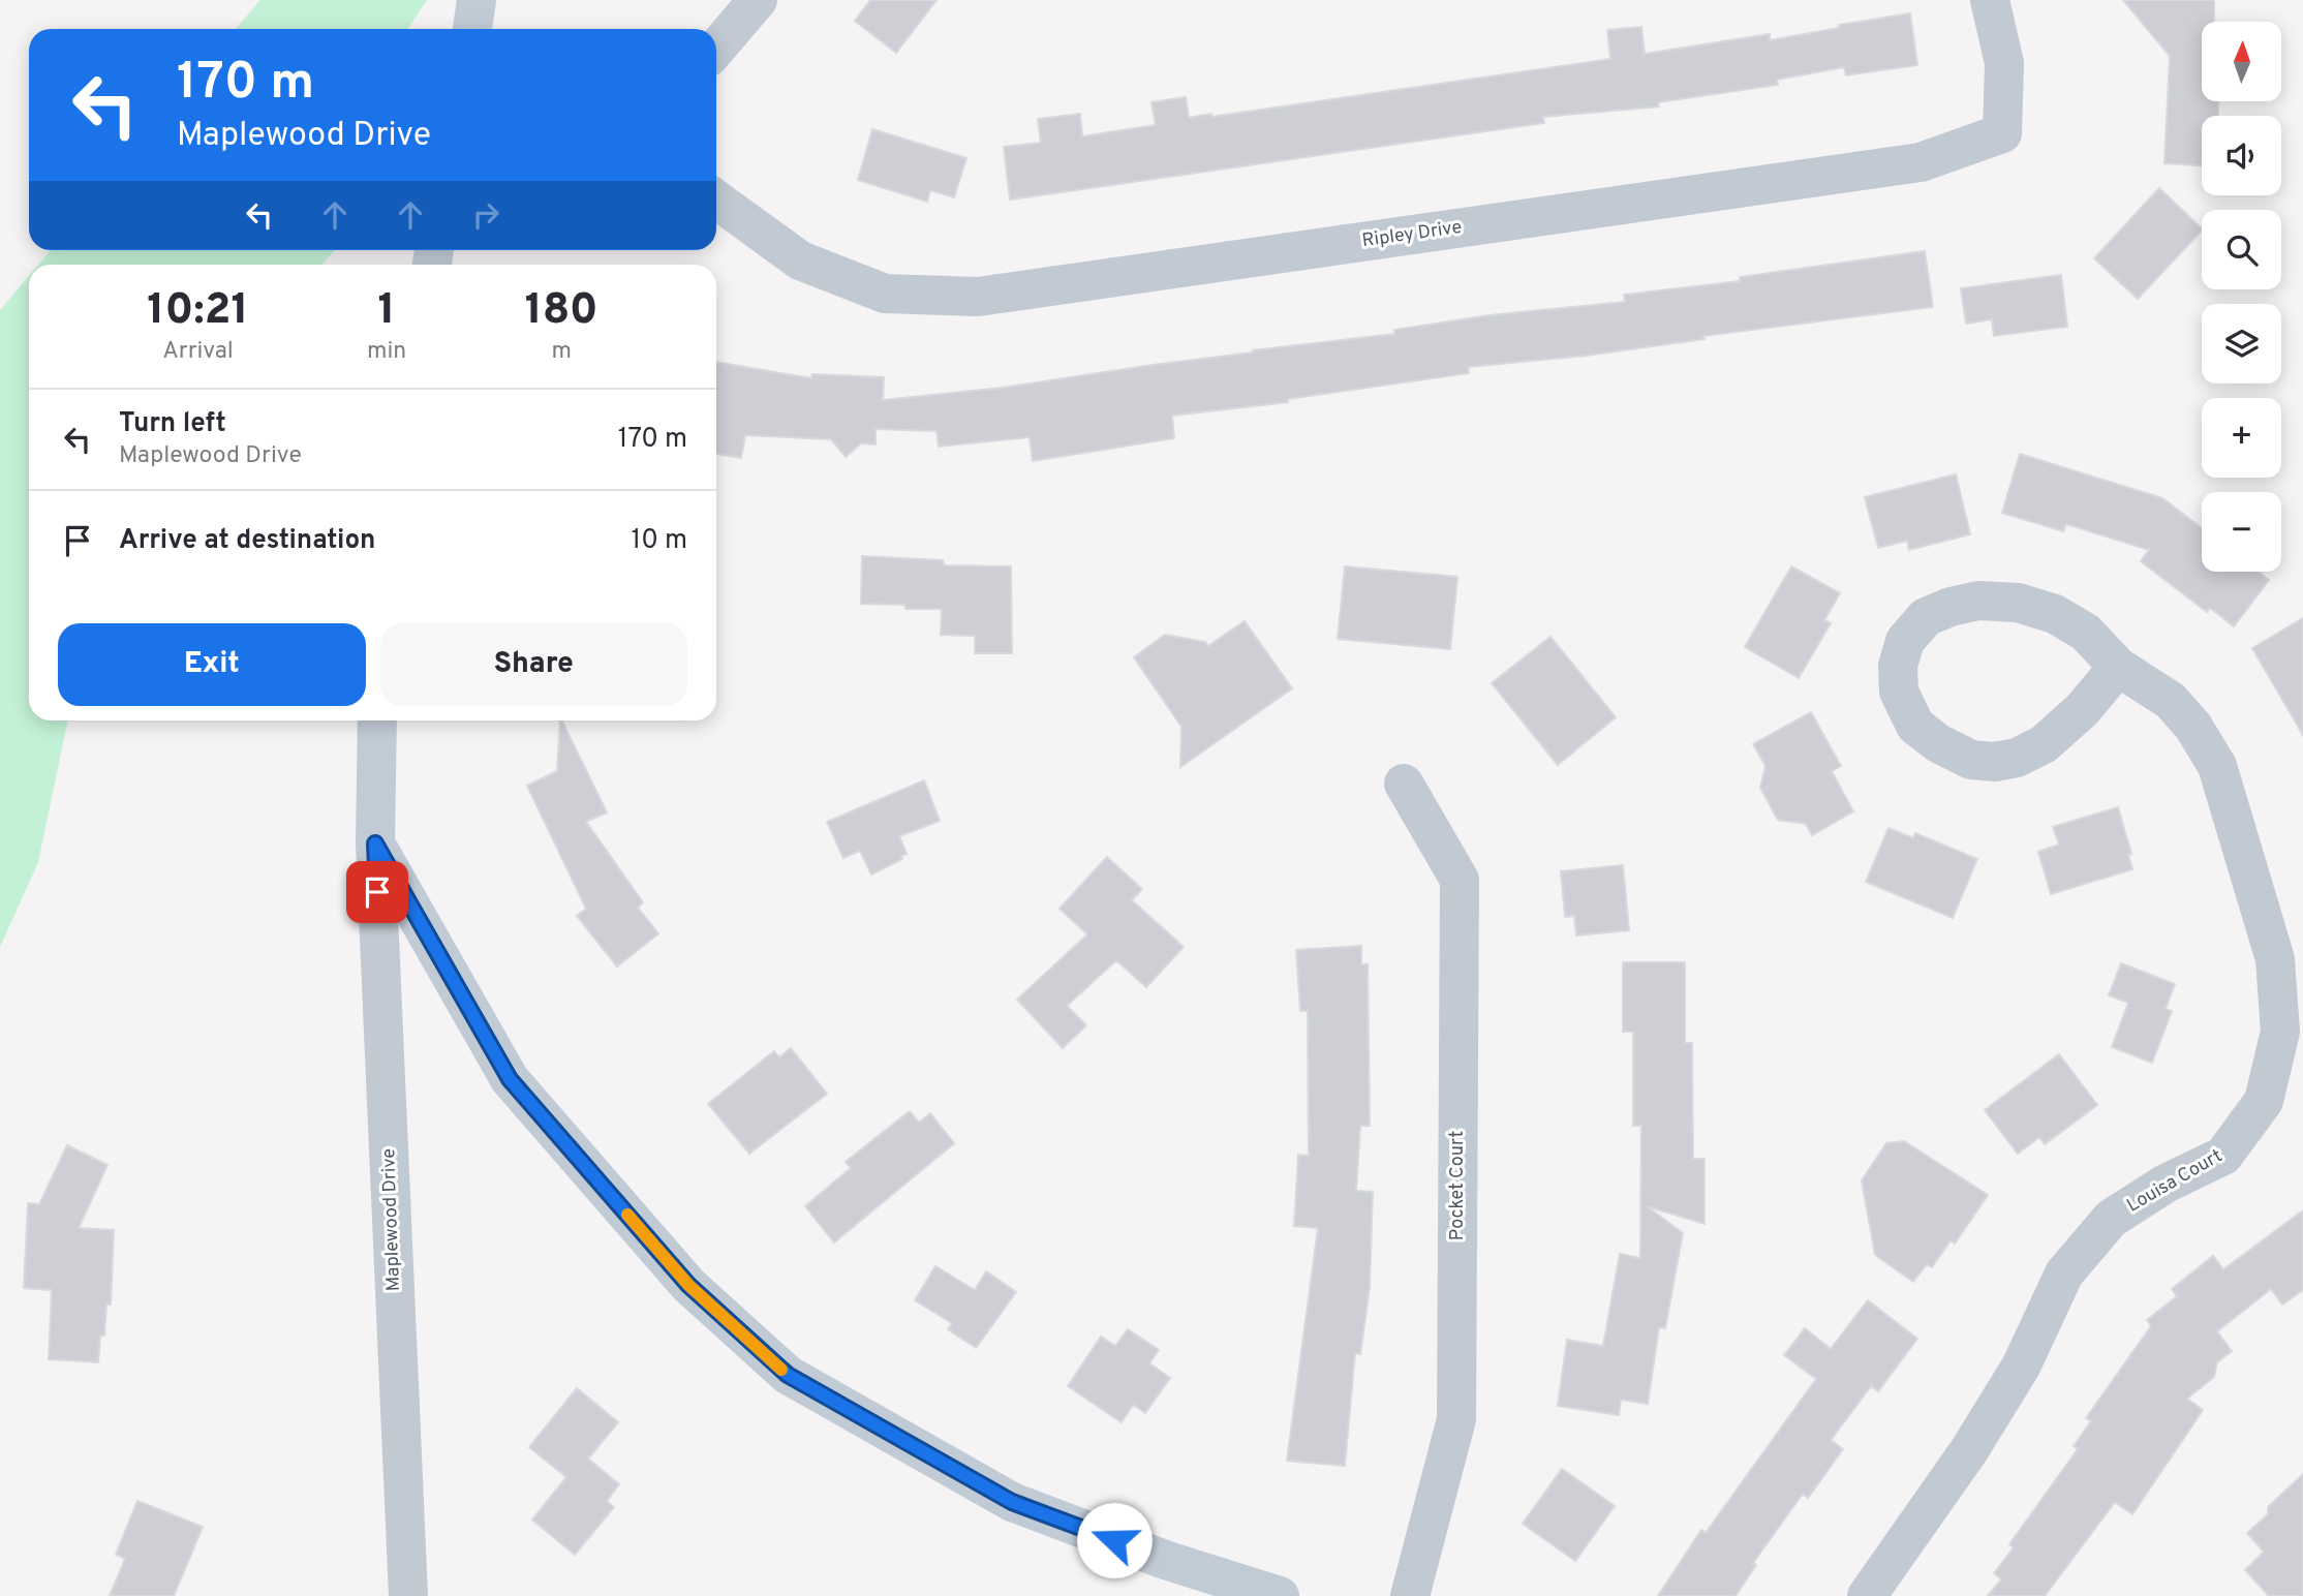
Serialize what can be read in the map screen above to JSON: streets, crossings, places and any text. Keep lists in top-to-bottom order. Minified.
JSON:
{"streets":{"street":["Ripley Drive","Louisa Court","Pocket Court","Maplewood Drive"]},"north":"top","page":{"map_buttons":["+","−"],"turn":["170 m","Maplewood Drive"],"eta":["10:21","Arrival","1","min","180","m"],"list":[{"name":"Turn left","note":"Maplewood Drive","value":"170 m"},{"name":"Arrive at destination","value":"10 m"}],"buttons":["Exit","Share"]}}
